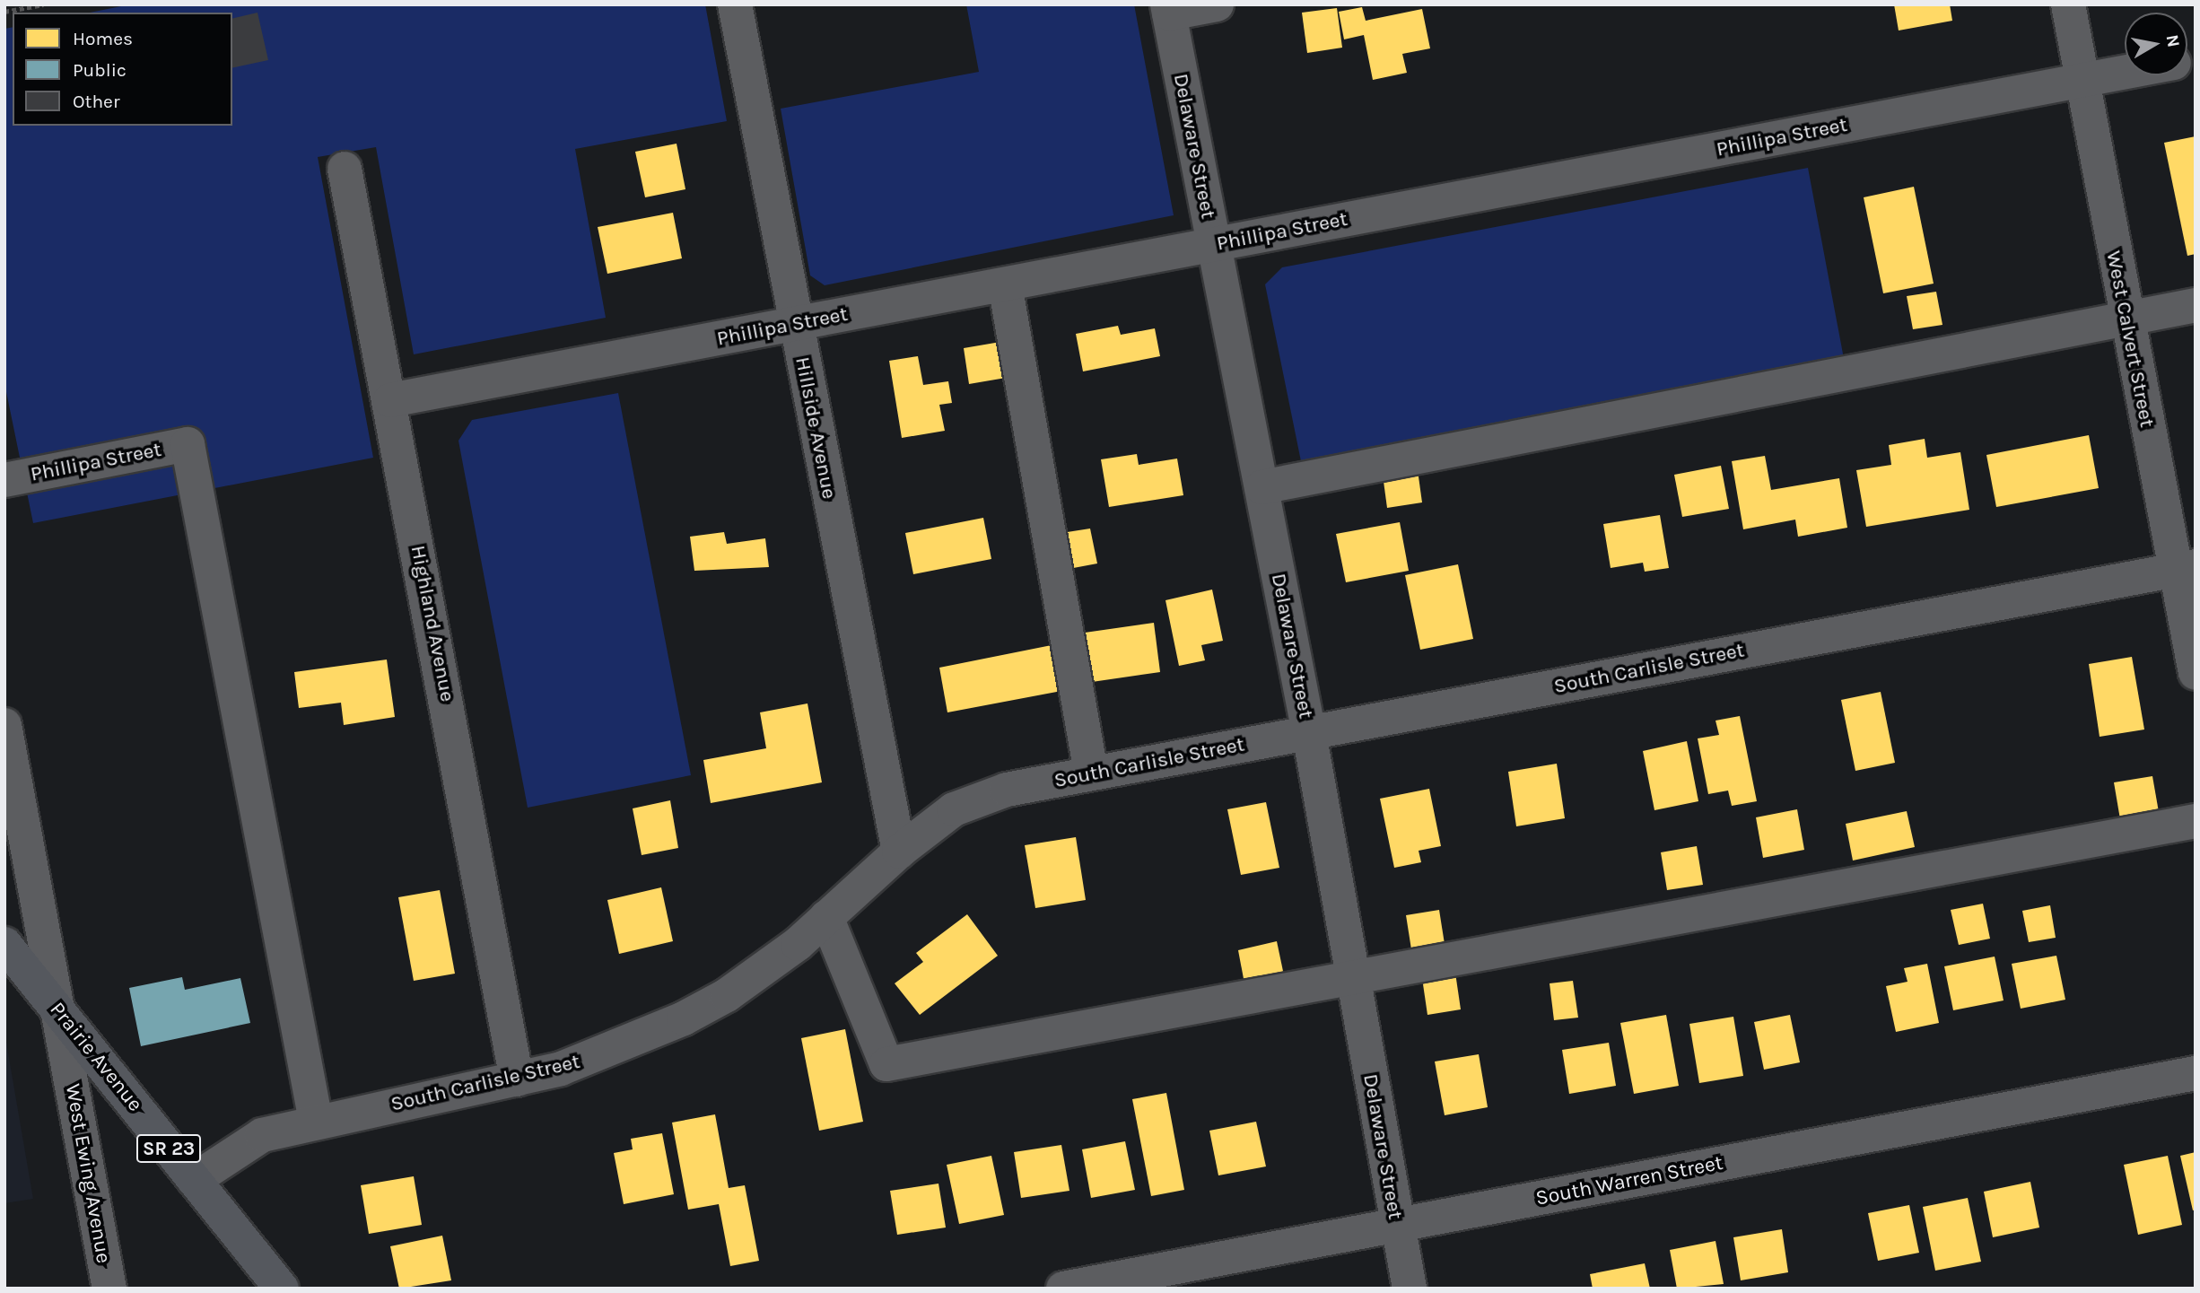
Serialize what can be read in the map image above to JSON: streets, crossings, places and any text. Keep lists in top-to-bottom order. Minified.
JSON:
{"streets":{"main road":["Prairie Avenue","SR 23"],"street":["Phillipa Street","Delaware Street","West Calvert Street","Hillside Avenue","Highland Avenue","South Carlisle Street","West Ewing Avenue","South Warren Street"]},"crossings":[["Phillipa Street","Delaware Street"],["Phillipa Street","West Calvert Street"],["Phillipa Street","Hillside Avenue"],["Phillipa Street","Highland Avenue"],["Phillipa Street","South Carlisle Street"],["Delaware Street","South Carlisle Street"],["Delaware Street","South Warren Street"],["West Calvert Street","South Carlisle Street"],["Hillside Avenue","South Carlisle Street"],["Highland Avenue","South Carlisle Street"],["South Carlisle Street","Prairie Avenue"],["Prairie Avenue","West Ewing Avenue"]],"legend":["Homes","Public","Other"],"north":"right"}
